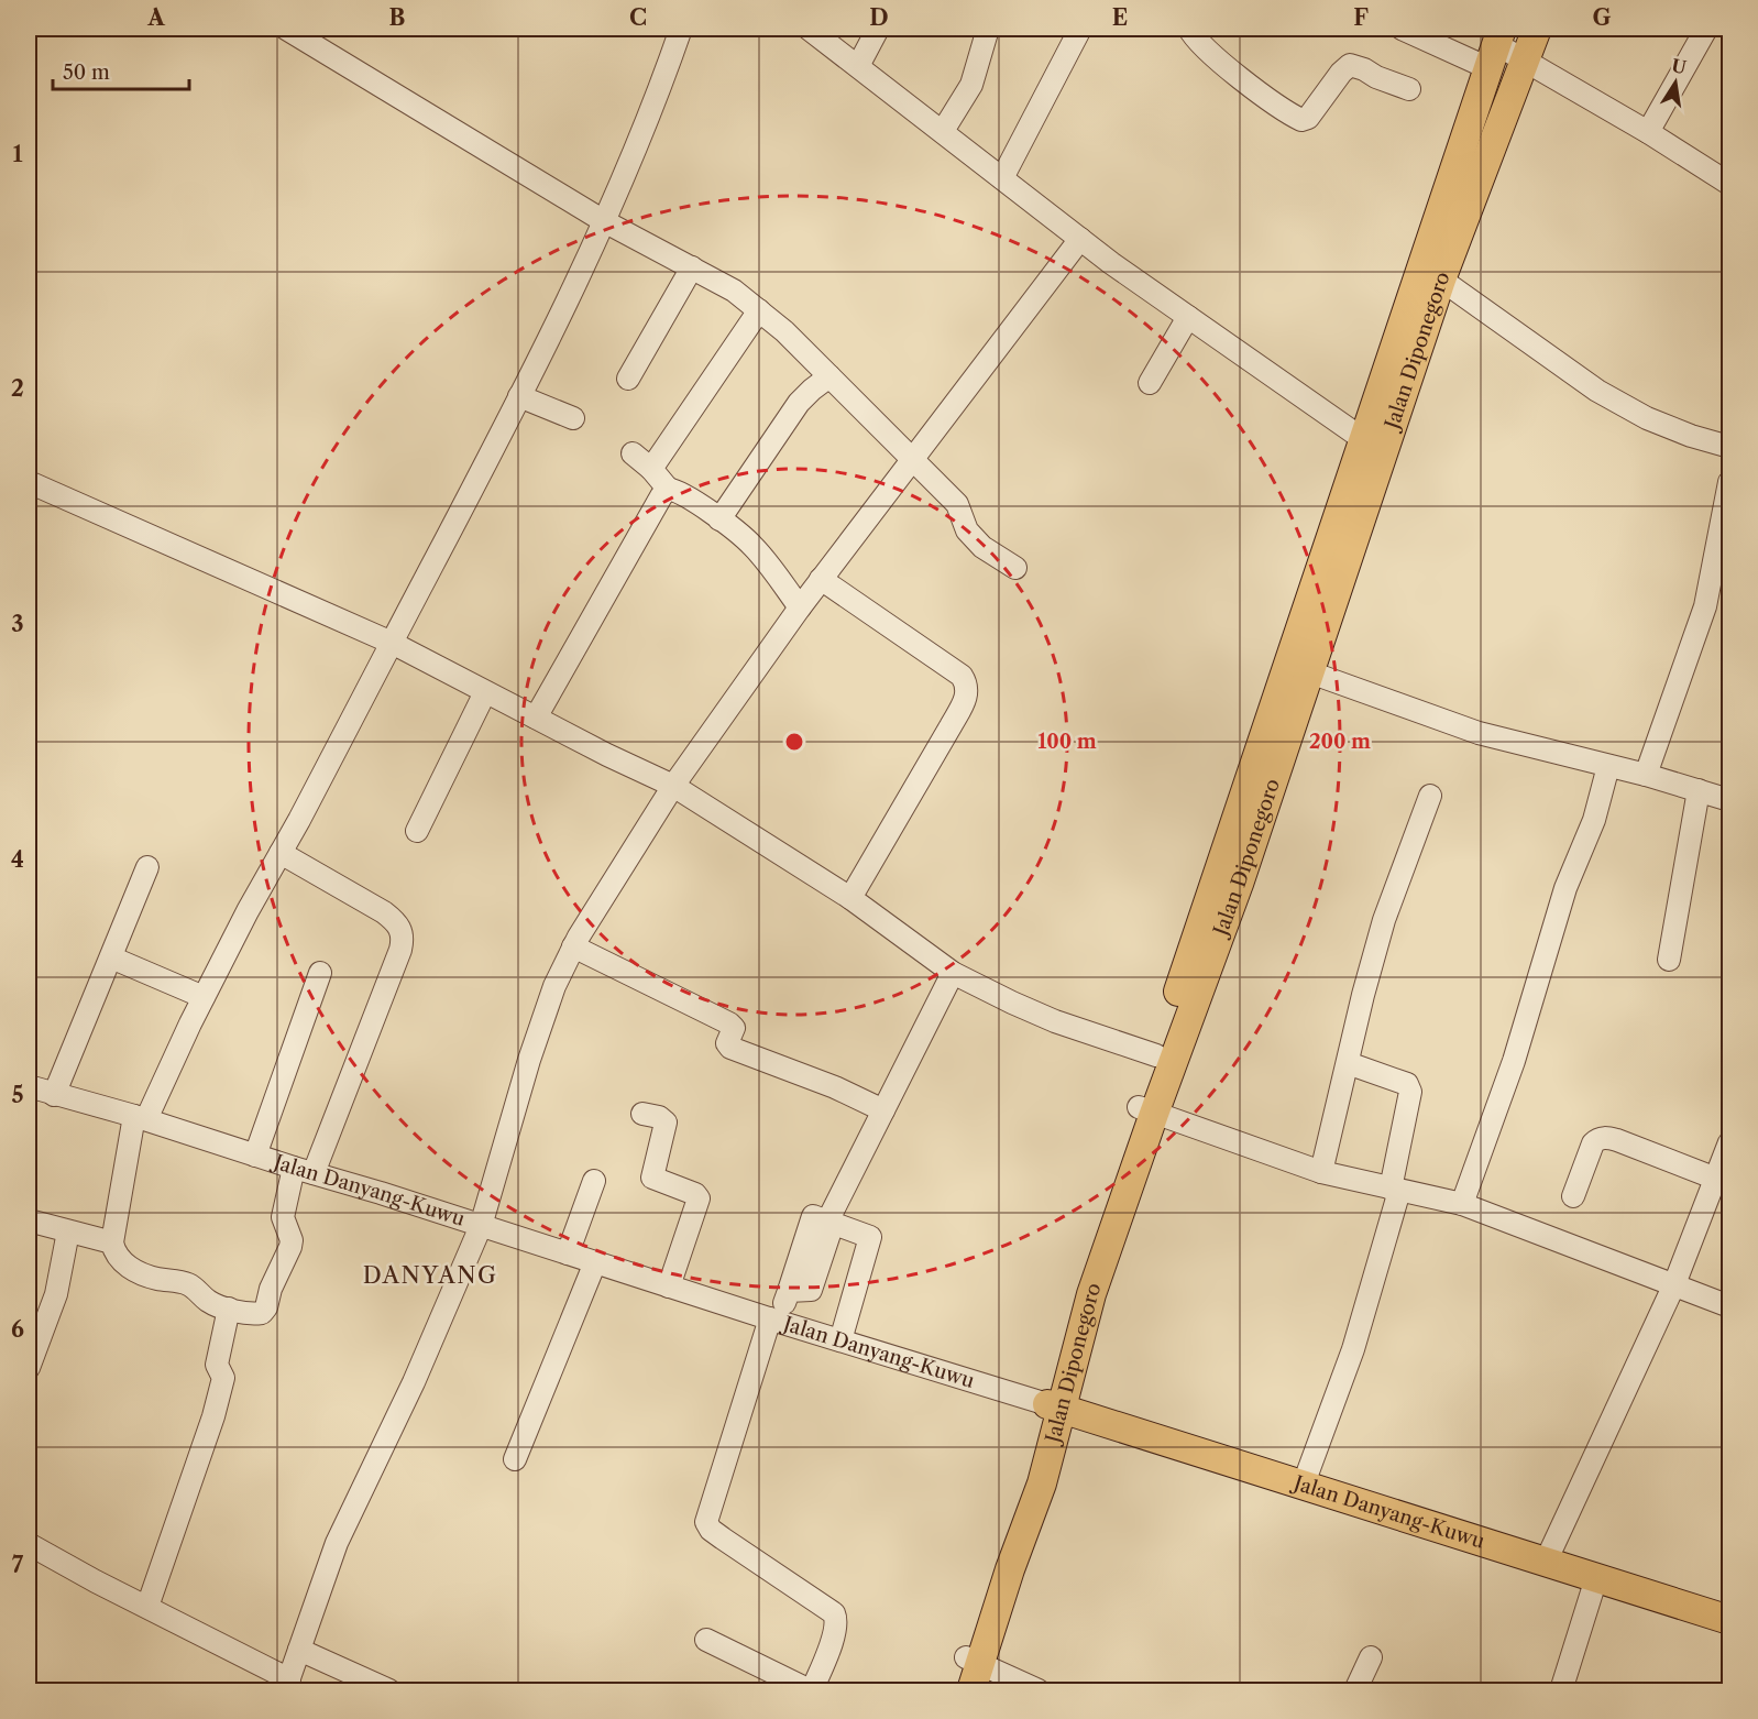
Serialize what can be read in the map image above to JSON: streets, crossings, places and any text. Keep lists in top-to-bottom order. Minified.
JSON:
{"streets":{"main road":["Jalan Diponegoro","Jalan Danyang-Kuwu"]},"crossings":[["Jalan Diponegoro","Jalan Danyang-Kuwu"]],"districts":["DANYANG"],"scale_bar":"50 m","north":"top","grid":{"columns":["A","B","C","D","E","F","G"],"rows":["1","2","3","4","5","6","7"]},"rings":["100 m","200 m"]}
